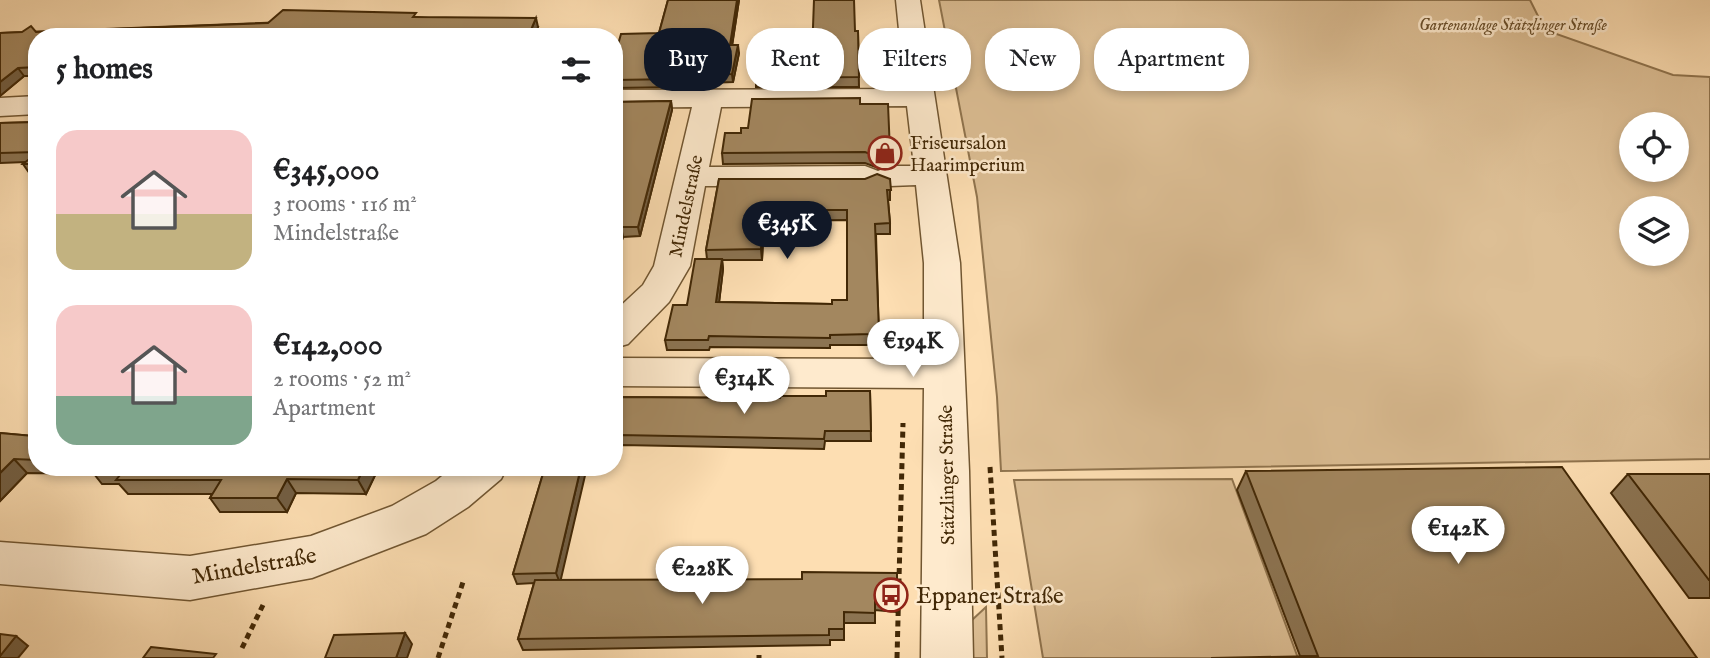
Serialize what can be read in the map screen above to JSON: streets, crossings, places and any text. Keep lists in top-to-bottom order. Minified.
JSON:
{"streets":{"street":["Mindelstraße","Stätzlinger Straße"]},"parks":["Gartenanlage Stätzlinger Straße"],"places":{"shop":["Friseursalon Haarimperium"],"bus stop":["Eppaner Straße"]},"page":{"chip":["Buy","Rent","Filters","New","Apartment"],"heading":"5 homes","list":[{"name":"€345,000","note":"3 rooms · 116 m² · Mindelstraße"},{"name":"€142,000","note":"2 rooms · 52 m² · Apartment"}],"price":["€345K","€194K","€314K","€142K","€228K"]}}
